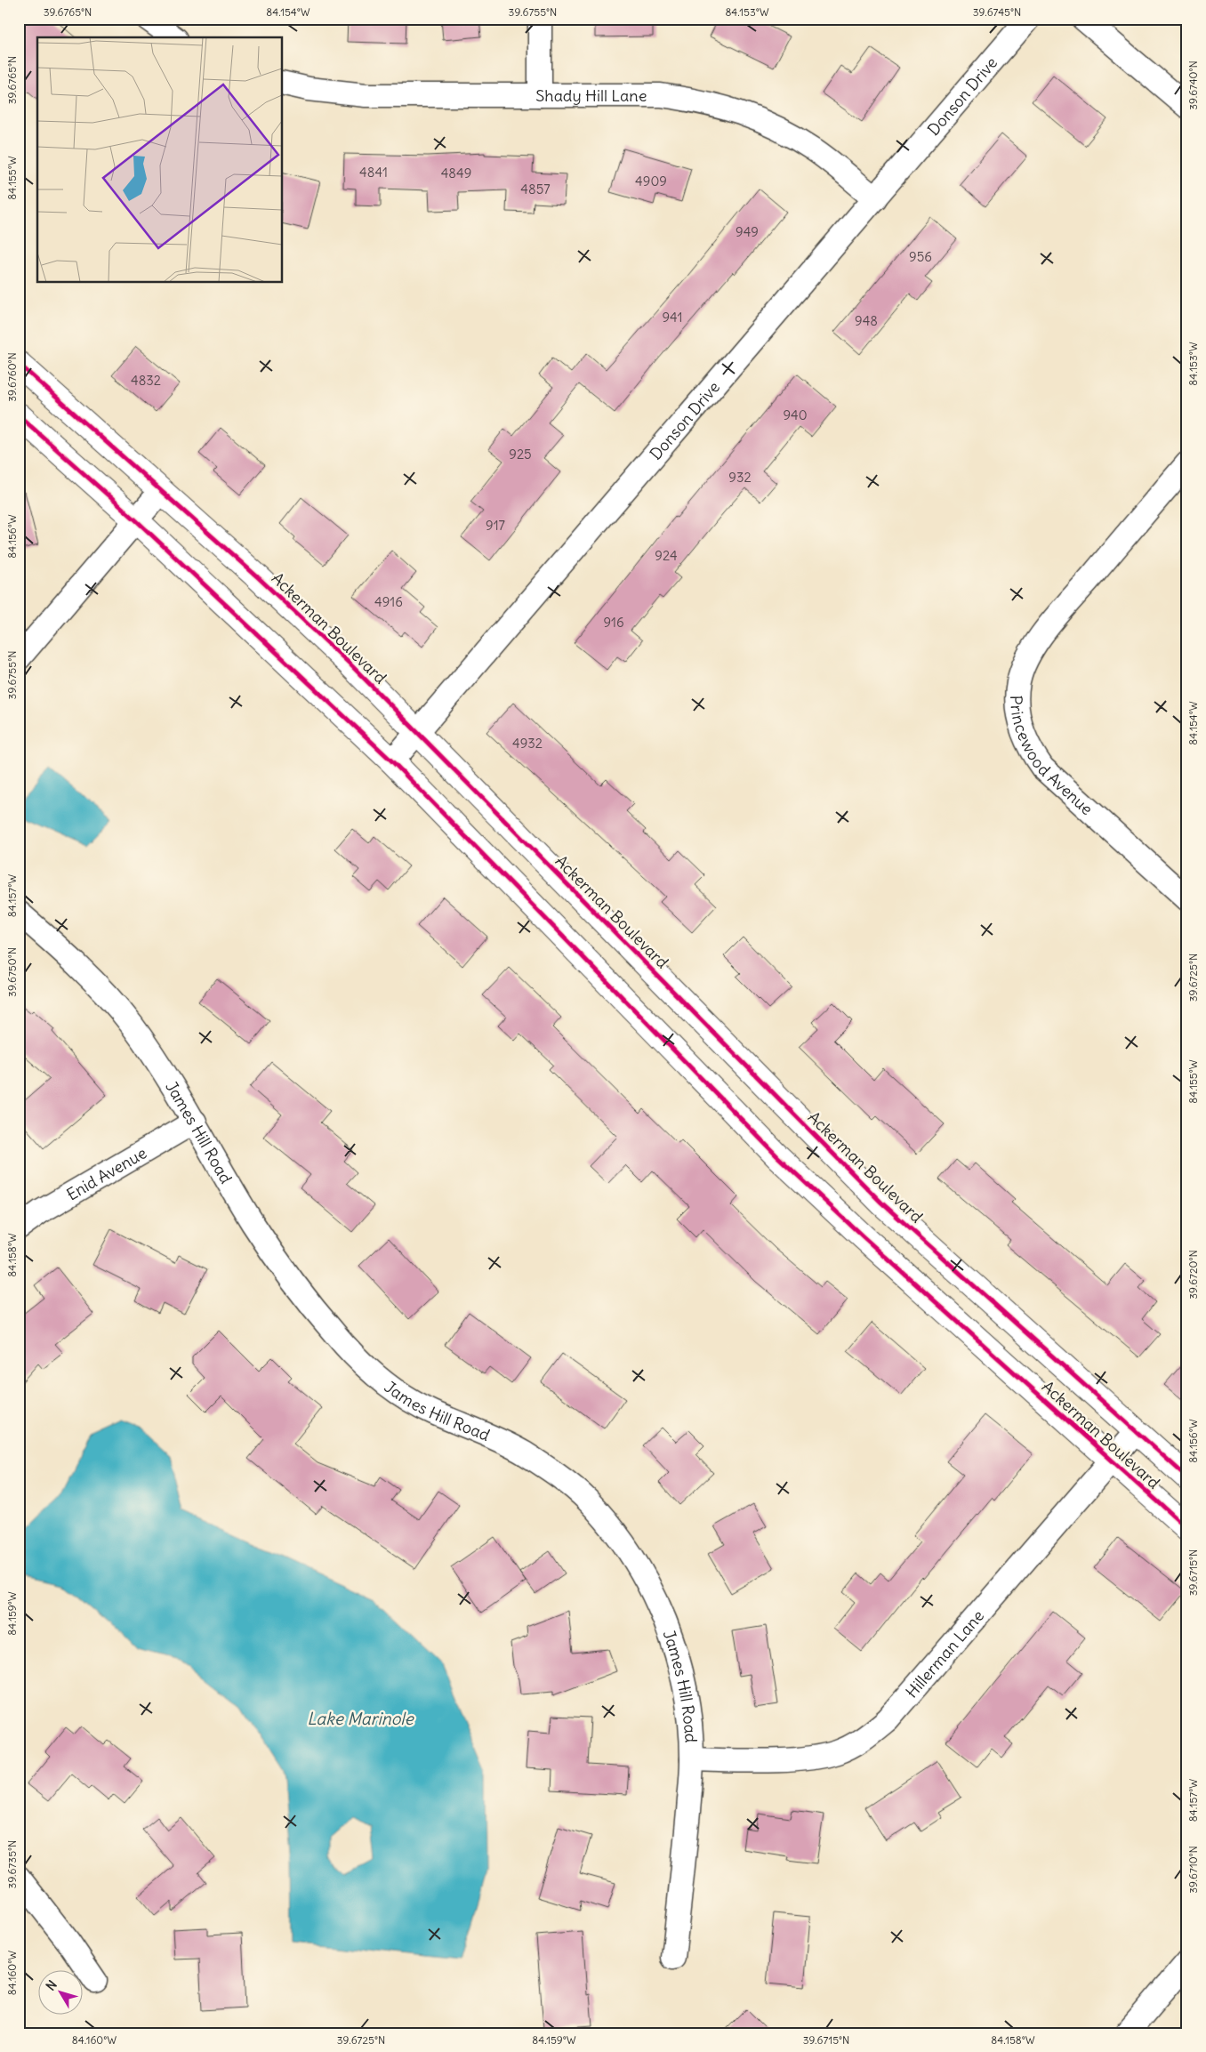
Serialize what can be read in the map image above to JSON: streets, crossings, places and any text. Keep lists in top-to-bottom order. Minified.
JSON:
{"streets":{"street":["Shady Hill Lane","Donson Drive","Ackerman Boulevard","Princewood Avenue","James Hill Road","Enid Avenue","Hillerman Lane"]},"crossings":[["Shady Hill Lane","Donson Drive"],["Donson Drive","Ackerman Boulevard"],["Ackerman Boulevard","Hillerman Lane"],["James Hill Road","Enid Avenue"],["James Hill Road","Hillerman Lane"]],"water":["Lake Marinole"],"house_numbers":["4841","4849","4909","4857","949","956","941","948","4832","940","925","932","917","924","4916","916","4932"],"north":"top left","coordinates":["39.6765°N","84.154°W","39.6755°N","84.153°W","39.6745°N","39.6740°N","84.155°W","39.6760°N","84.156°W","84.157°W","39.6750°N","39.6725°N","84.158°W","39.6720°N","39.6715°N","84.159°W","39.6735°N","39.6710°N","84.160°W"]}
